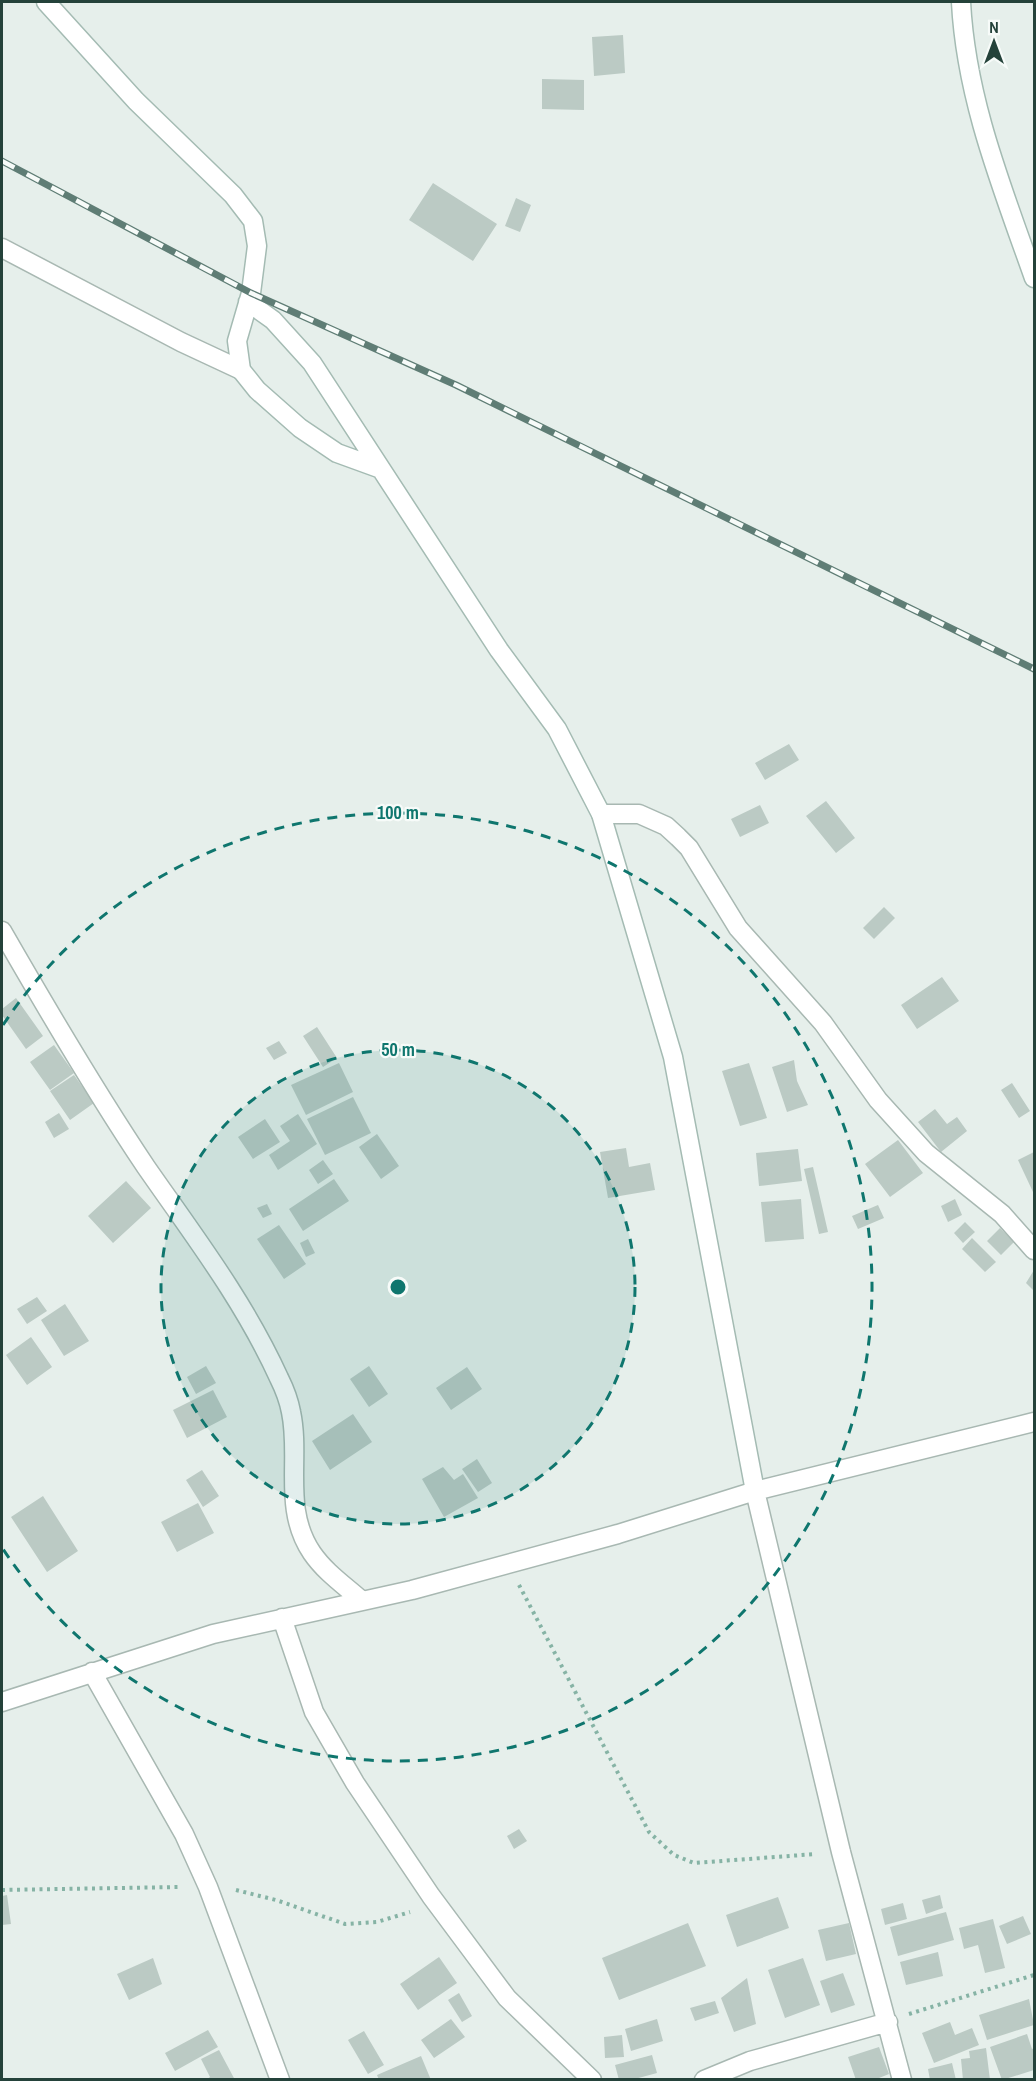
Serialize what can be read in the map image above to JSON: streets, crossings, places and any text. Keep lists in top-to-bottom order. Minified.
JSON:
{"north":"top","rings":["100 m","50 m"]}
